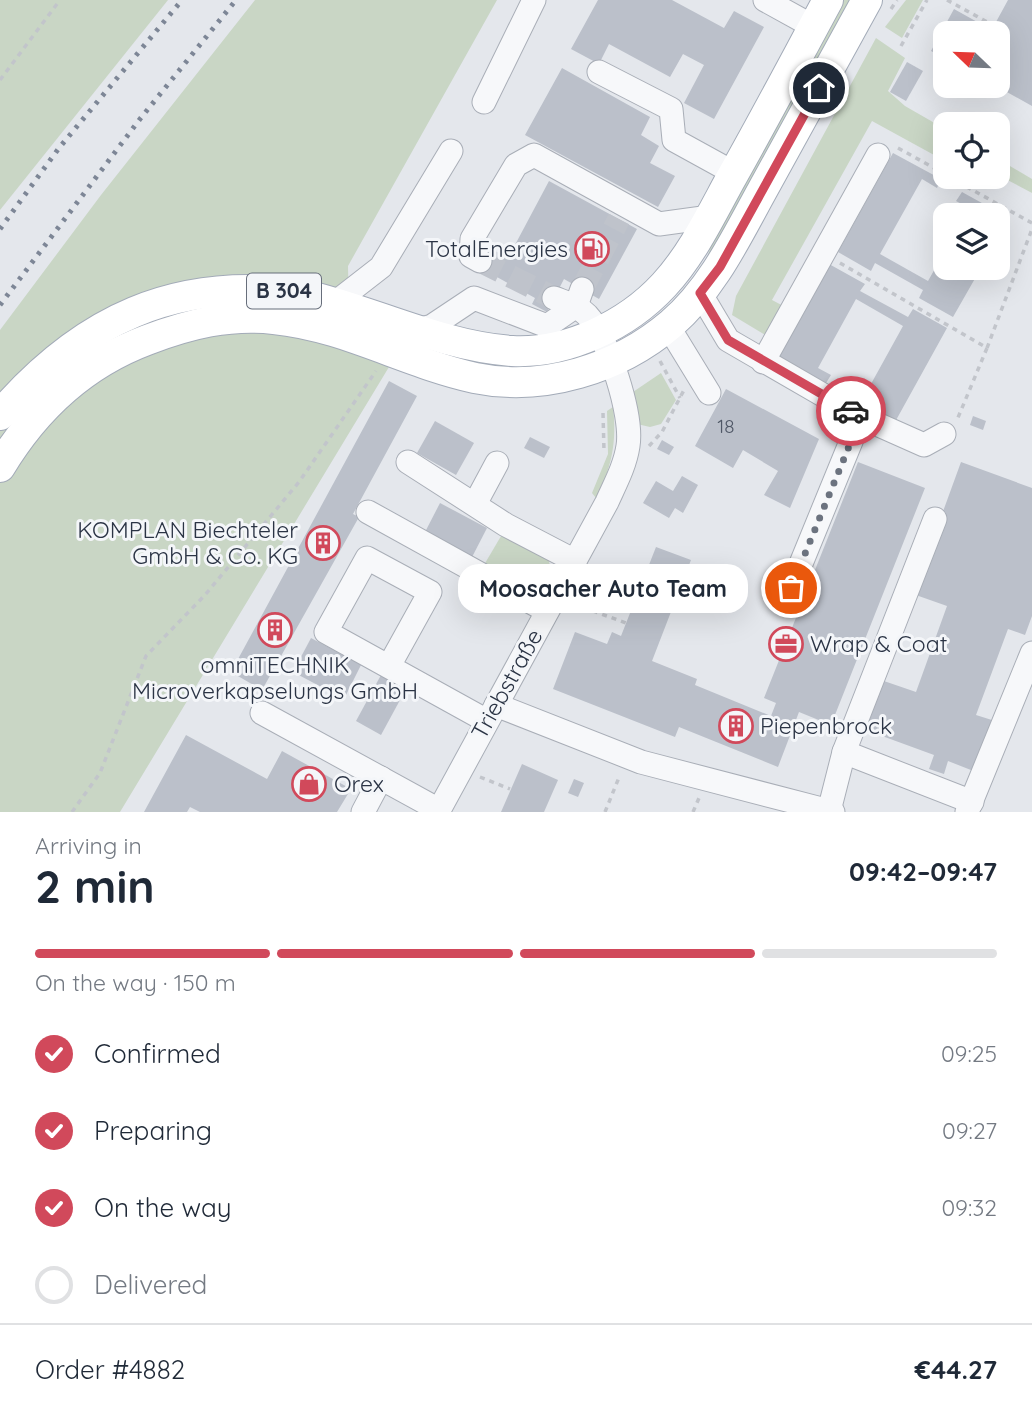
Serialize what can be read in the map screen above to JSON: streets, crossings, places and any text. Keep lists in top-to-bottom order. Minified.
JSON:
{"streets":{"main road":["B 304"],"street":["Triebstraße"]},"crossings":[["B 304","Triebstraße"]],"places":{"fuel station":["TotalEnergies"],"building":["KOMPLAN Biechteler GmbH & Co. KG","omniTECHNIK Microverkapselungs GmbH","Piepenbrock"],"other":["Moosacher Auto Team"],"office":["Wrap & Coat"],"shop":["Orex"]},"house_numbers":["18"],"north":"top left","page":{"bubble":"Moosacher Auto Team","heading":["2 min","Arriving in","09:42–09:47"],"panel":["Order #4882","€44.27"],"bar":"On the way · 150 m","list":[["Confirmed","09:25"],["Preparing","09:27"],["On the way","09:32"],"Delivered"]}}
